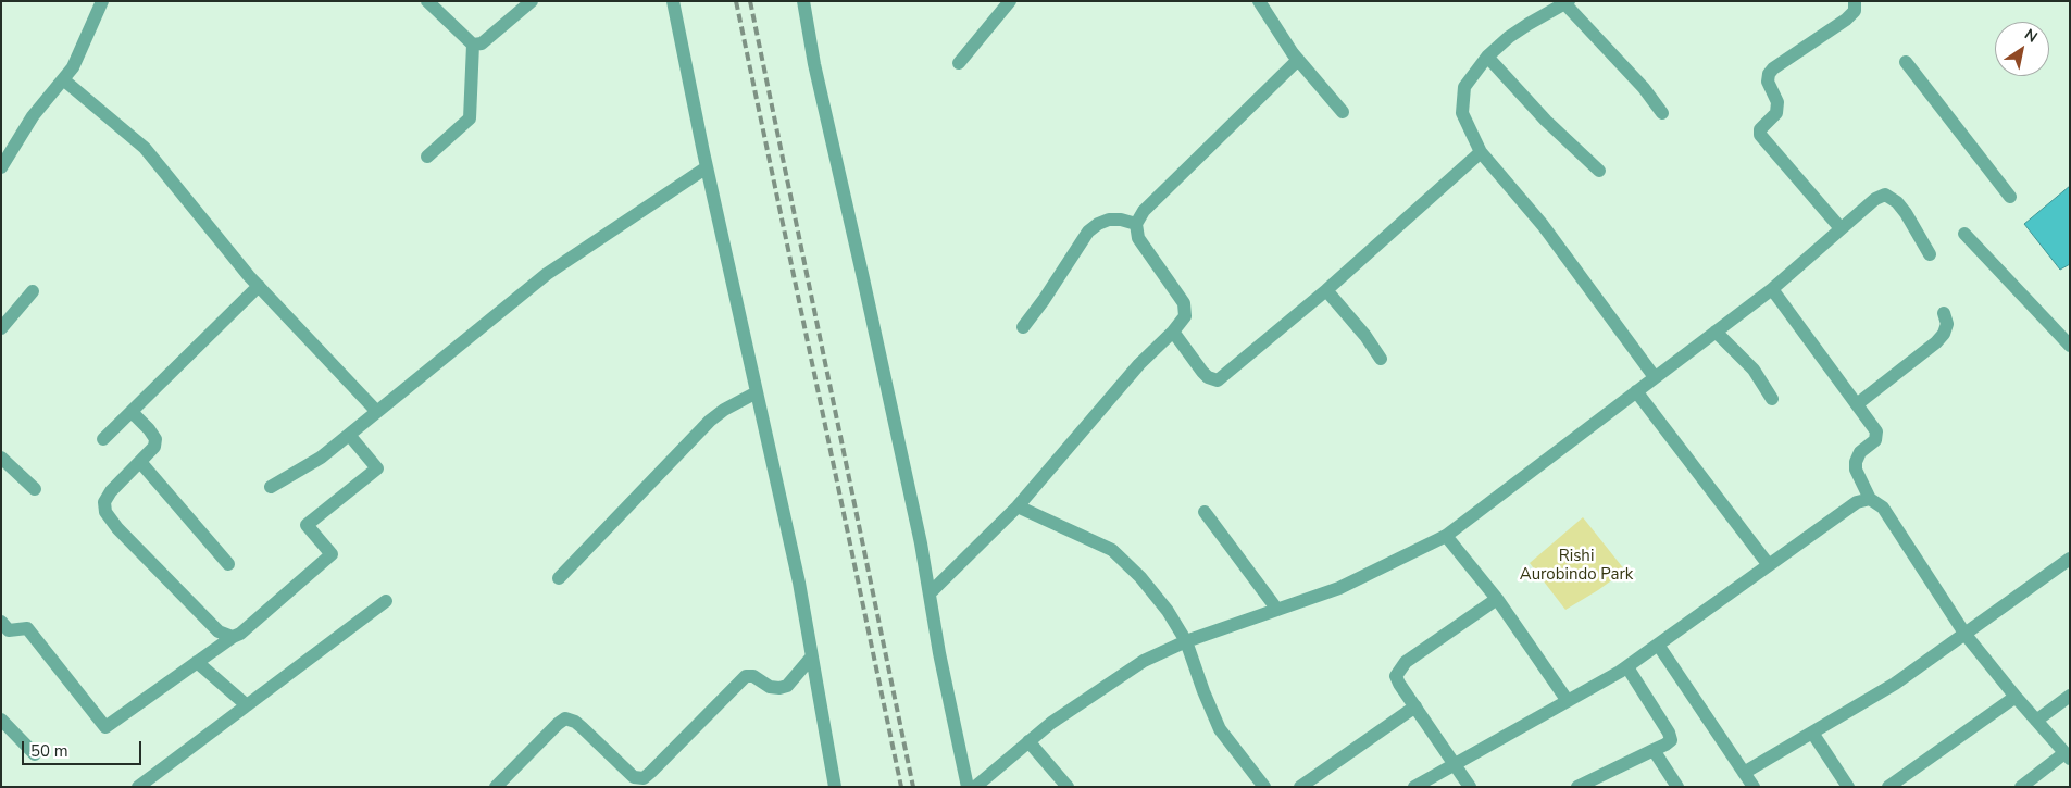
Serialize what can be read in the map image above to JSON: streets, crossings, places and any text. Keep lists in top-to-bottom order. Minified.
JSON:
{"parks":["Rishi Aurobindo Park"],"scale_bar":"50 m","north":"top right"}
